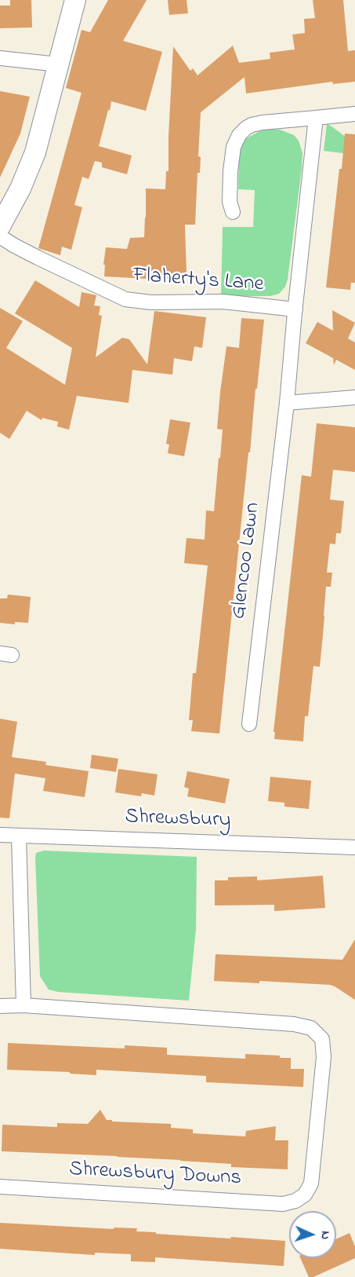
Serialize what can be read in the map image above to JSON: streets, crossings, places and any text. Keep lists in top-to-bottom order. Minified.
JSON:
{"streets":{"street":["Flaherty's Lane","Glencoo Lawn","Shrewsbury","Shrewsbury Downs"]},"crossings":[["Flaherty's Lane","Glencoo Lawn"]],"north":"right"}
